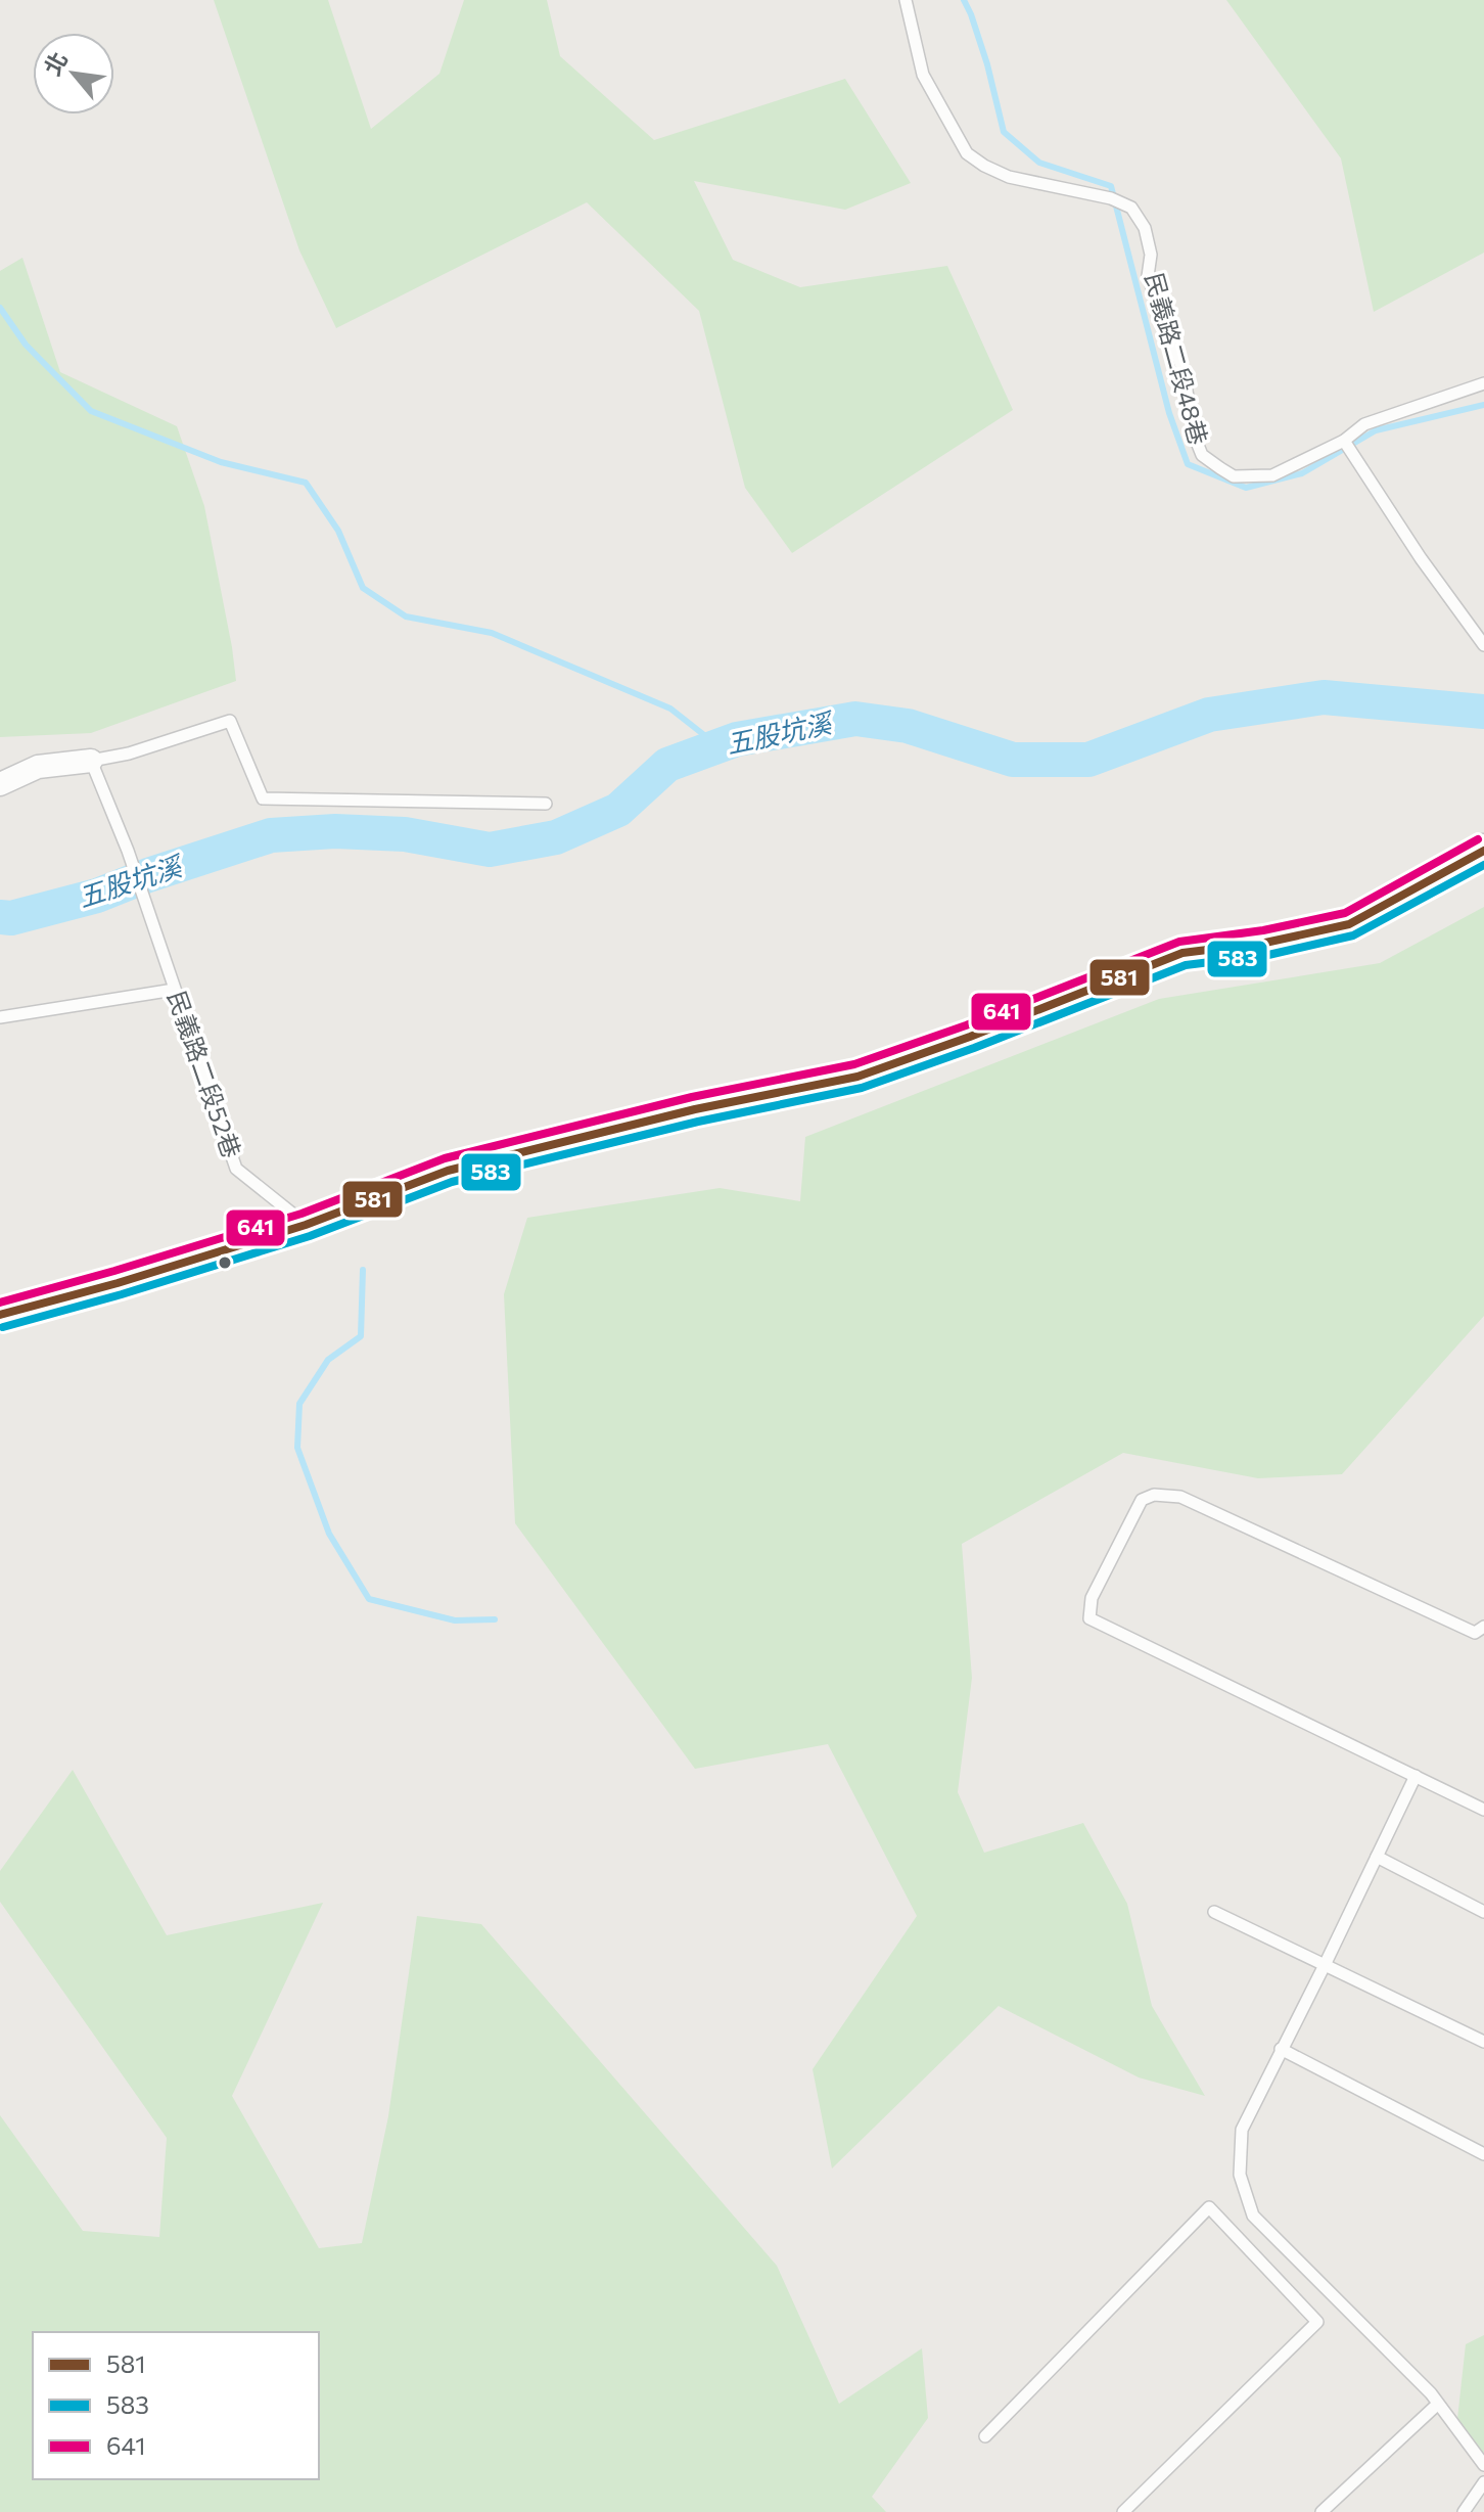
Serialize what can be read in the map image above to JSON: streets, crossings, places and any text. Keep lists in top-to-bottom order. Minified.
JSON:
{"streets":{"lane":["民義路二段48巷","民義路二段52巷"]},"water":["五股坑溪"],"lines":["transit line 641","transit line 581","transit line 583"],"legend":["581","583","641"],"north":"top left"}
